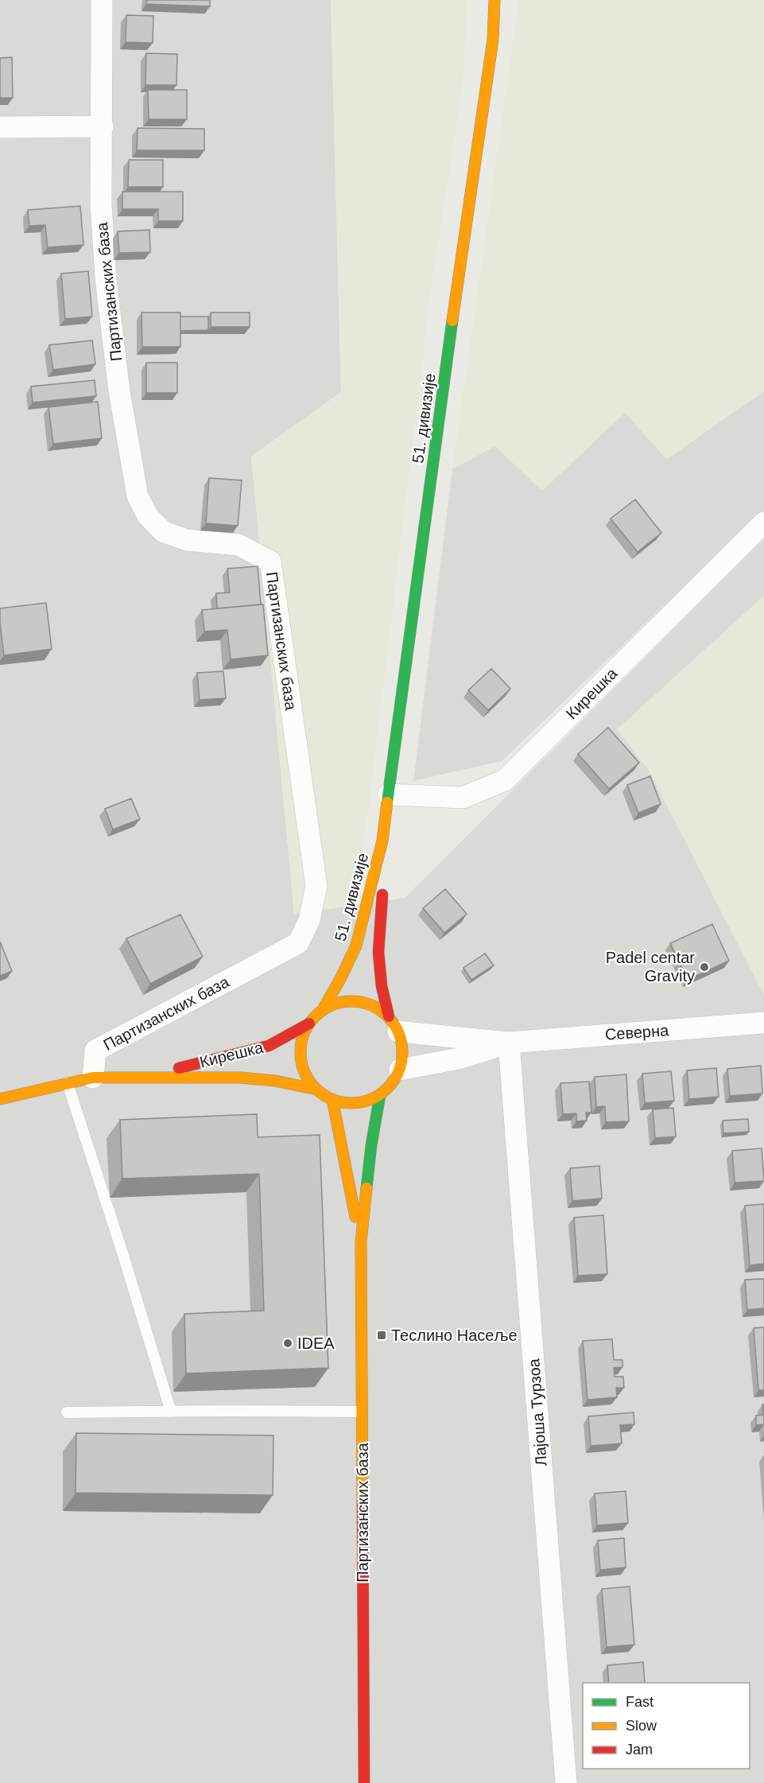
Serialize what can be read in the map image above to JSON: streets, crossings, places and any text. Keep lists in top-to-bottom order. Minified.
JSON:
{"streets":{"street":["Партизанских база","51. дивизије","Кирешка","Северна","Лајоша Турзоа"]},"crossings":[["Партизанских база","51. дивизије"],["Партизанских база","Кирешка"],["Партизанских база","Северна"],["51. дивизије","Кирешка"],["51. дивизије","Северна"],["Кирешка","Северна"],["Северна","Лајоша Турзоа"]],"places":{"other":["Padel centar Gravity","IDEA"],"transit":["Теслино Насеље"]},"legend":["Fast","Slow","Jam"]}
